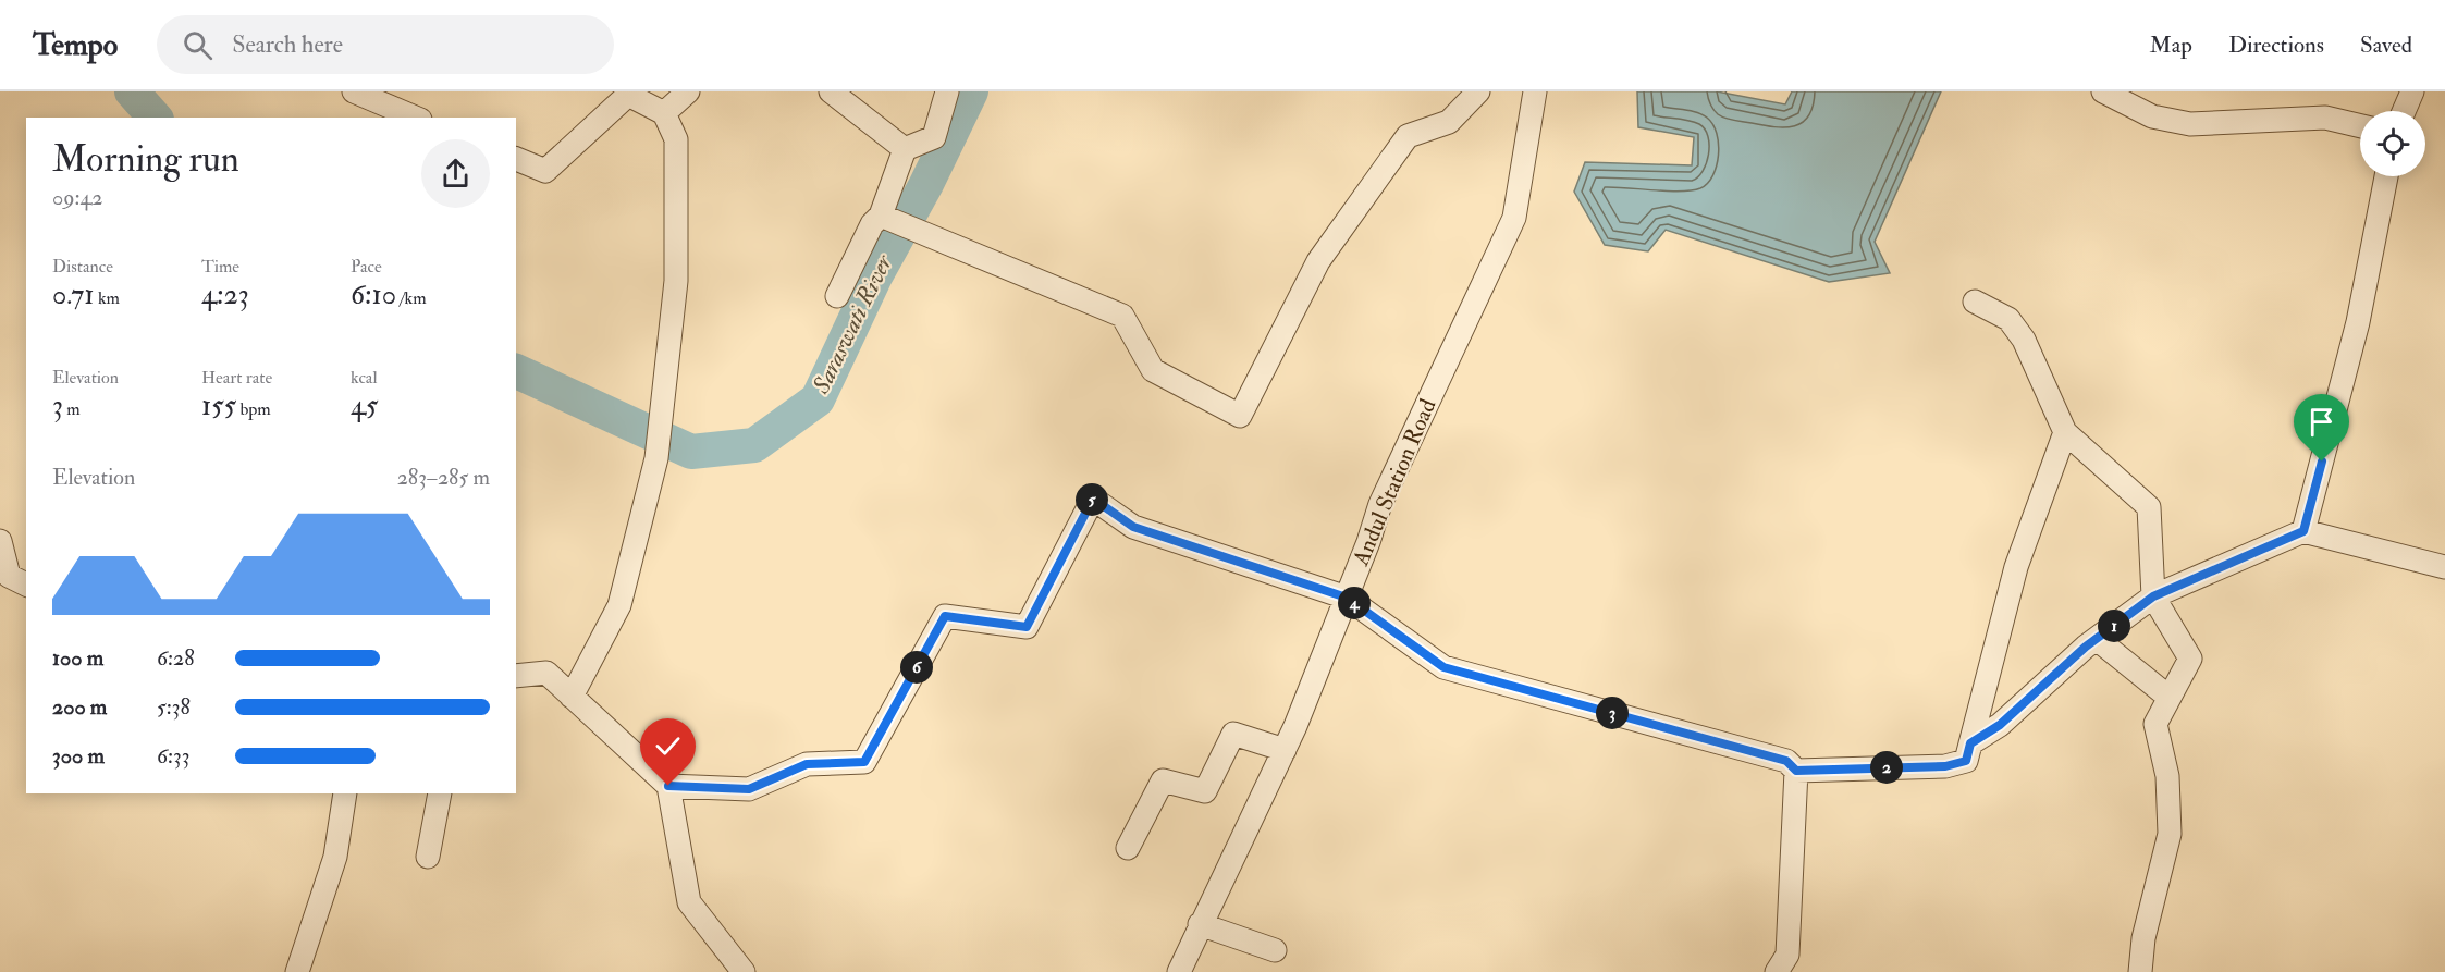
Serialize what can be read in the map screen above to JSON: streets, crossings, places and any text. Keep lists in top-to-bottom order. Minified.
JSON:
{"streets":{"street":["Andul Station Road"]},"water":["Saraswati River"],"page":{"header":"Tempo","search":"Search here","nav":["Map","Directions","Saved"],"heading":["Morning run","09:42"],"stats":[["Distance","0.71 km"],["Time","4:23"],["Pace","6:10 /km"],["Elevation","3 m"],["Heart rate","155 bpm"],["kcal","45"]],"chart":["Elevation","283–285 m"],"pins":["5","4","1","6","3","2"],"list":[{"name":"100 m","note":"6:28"},{"name":"200 m","note":"5:38"},{"name":"300 m","note":"6:33"}]}}
